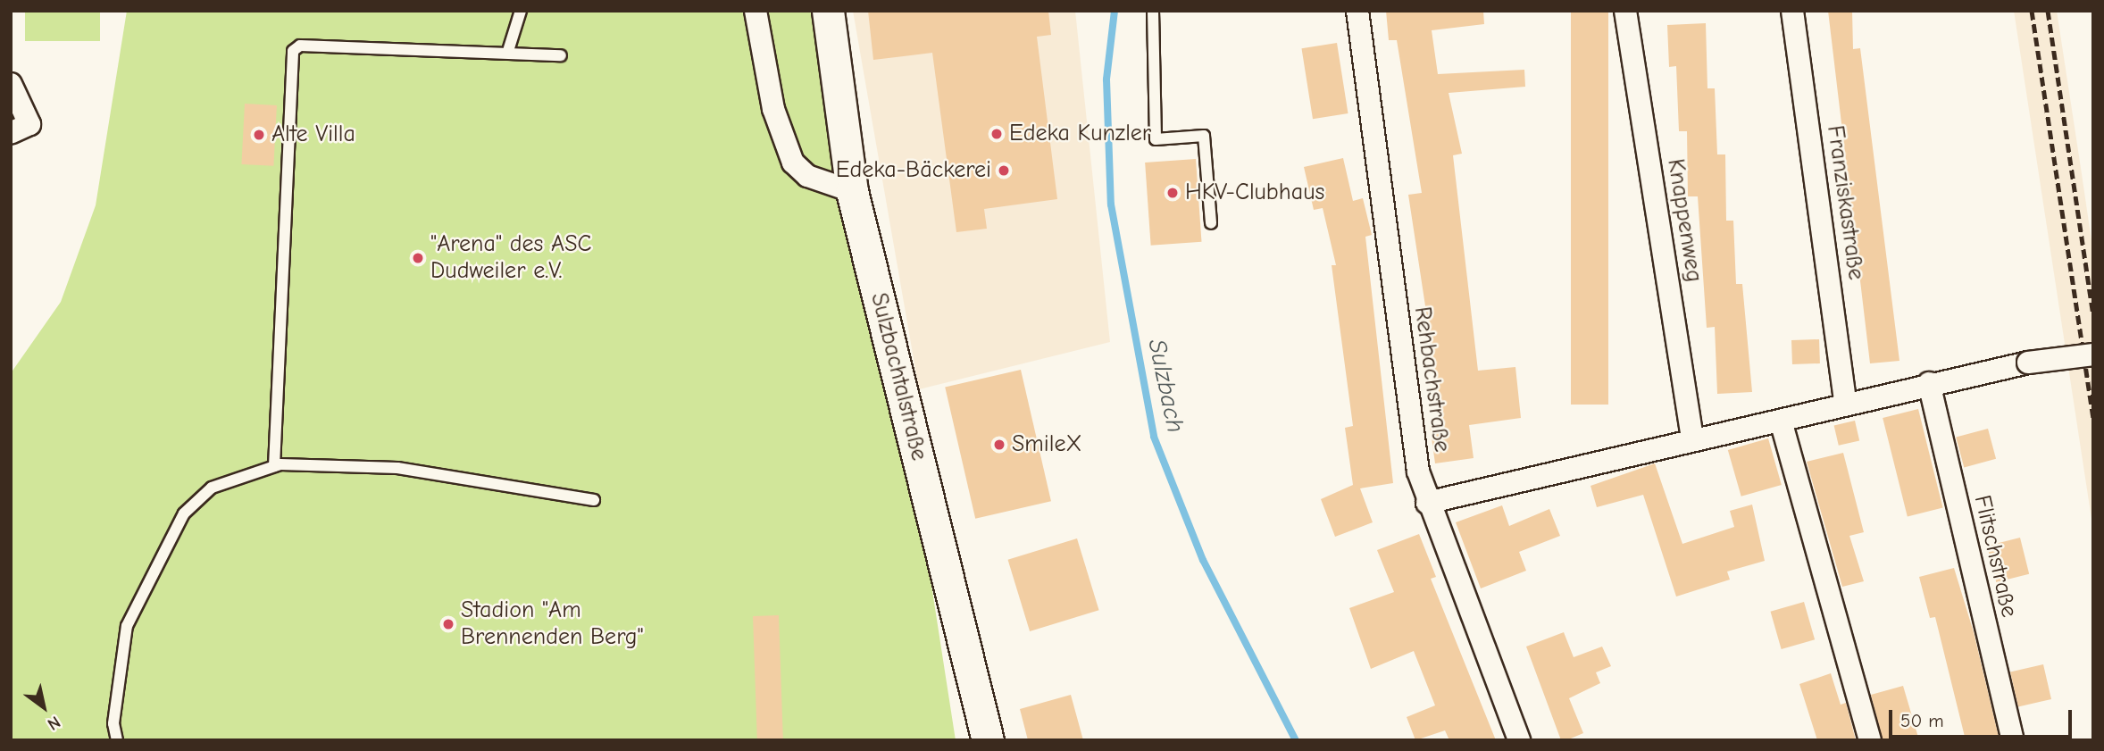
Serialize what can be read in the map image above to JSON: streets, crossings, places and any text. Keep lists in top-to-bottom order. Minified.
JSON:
{"streets":{"main road":["Sulzbachtalstraße"],"street":["Franziskastraße","Knappenweg","Rehbachstraße","Flitschstraße"]},"water":["Sulzbach"],"places":["Edeka Kunzler","Alte Villa","Edeka-Bäckerei","HKV-Clubhaus","\"Arena\" des ASC Dudweiler e.V.","SmileX","Stadion \"Am Brennenden Berg\""],"scale_bar":"50 m","north":"bottom right"}
